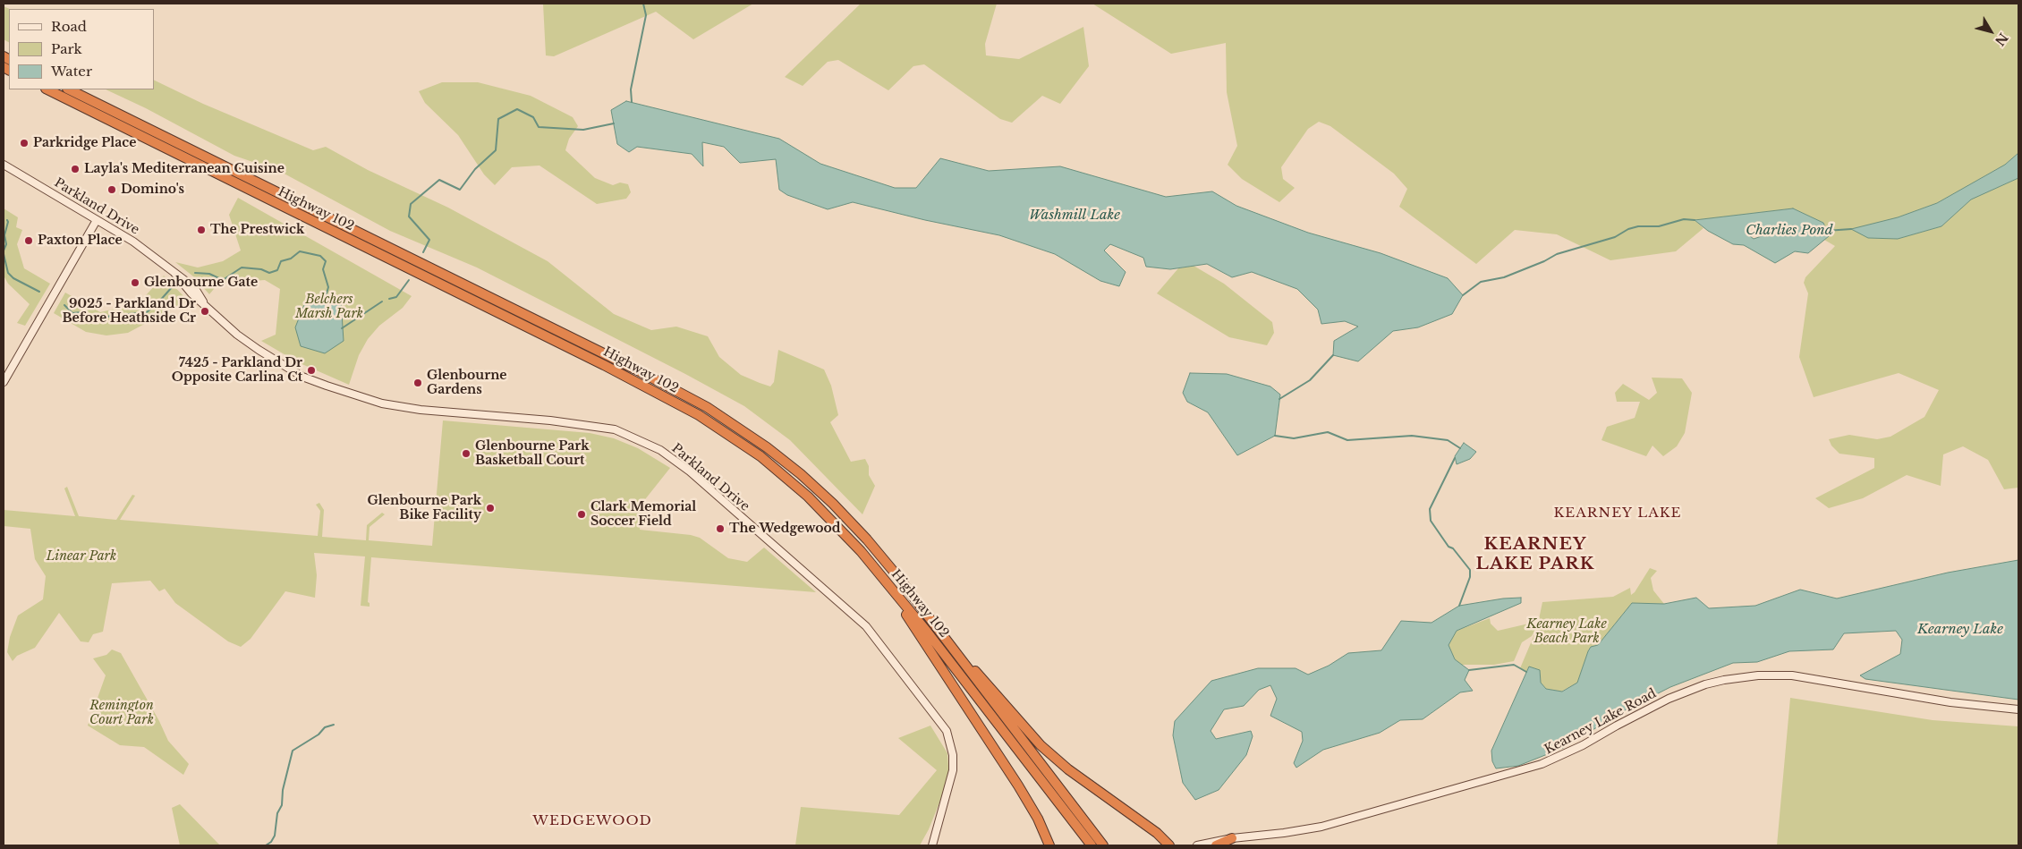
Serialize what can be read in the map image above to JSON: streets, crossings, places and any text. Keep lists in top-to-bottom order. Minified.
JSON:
{"streets":{"highway":["Highway 102"],"street":["Parkland Drive","Kearney Lake Road"]},"districts":["KEARNEY LAKE","KEARNEY LAKE PARK","WEDGEWOOD"],"water":["Washmill Lake","Charlies Pond","Kearney Lake"],"parks":["Belchers Marsh Park","Linear Park","Kearney Lake Beach Park","Remington Court Park"],"places":["Parkridge Place","Layla's Mediterranean Cuisine","Domino's","The Prestwick","Paxton Place","Glenbourne Gate","9025 - Parkland Dr Before Heathside Cr","7425 - Parkland Dr Opposite Carlina Ct","Glenbourne Gardens","Glenbourne Park Basketball Court","Glenbourne Park Bike Facility","Clark Memorial Soccer Field","The Wedgewood"],"legend":["Road","Park","Water"],"north":"bottom right"}
